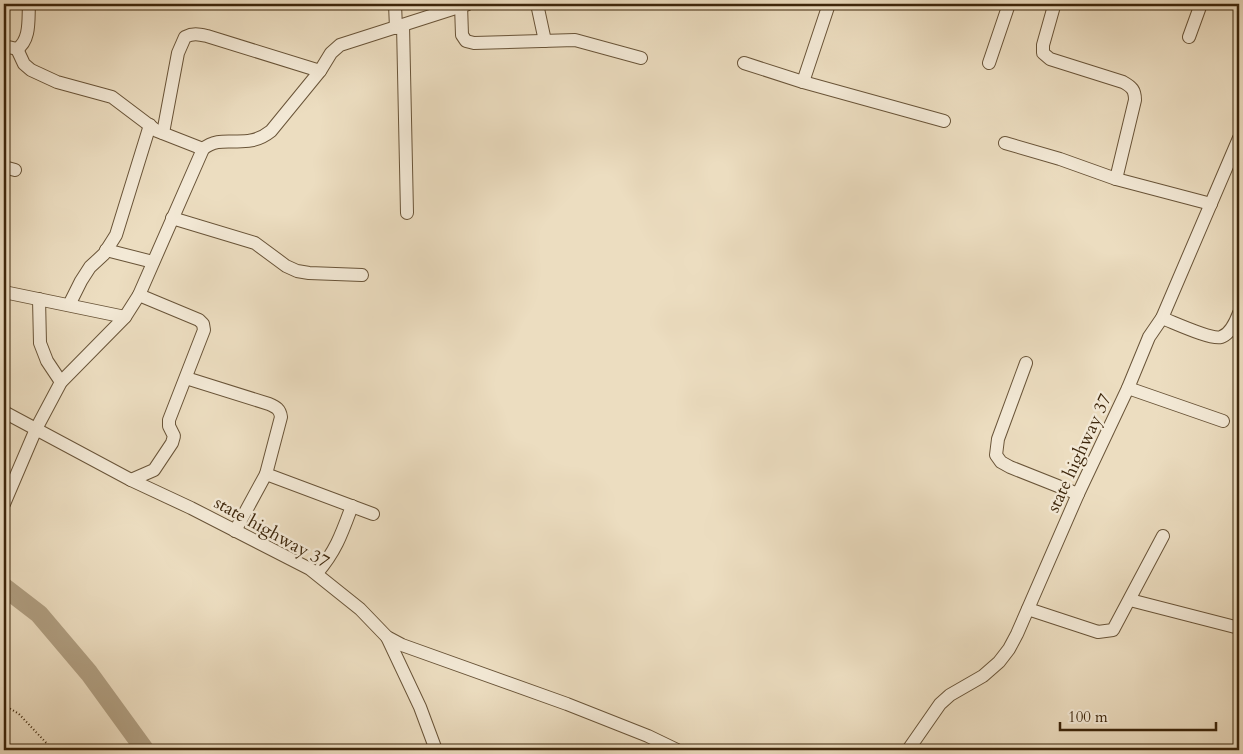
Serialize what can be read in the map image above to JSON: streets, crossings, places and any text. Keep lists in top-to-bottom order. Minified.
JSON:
{"streets":{"street":["state highway 37"]},"scale_bar":"100 m"}
